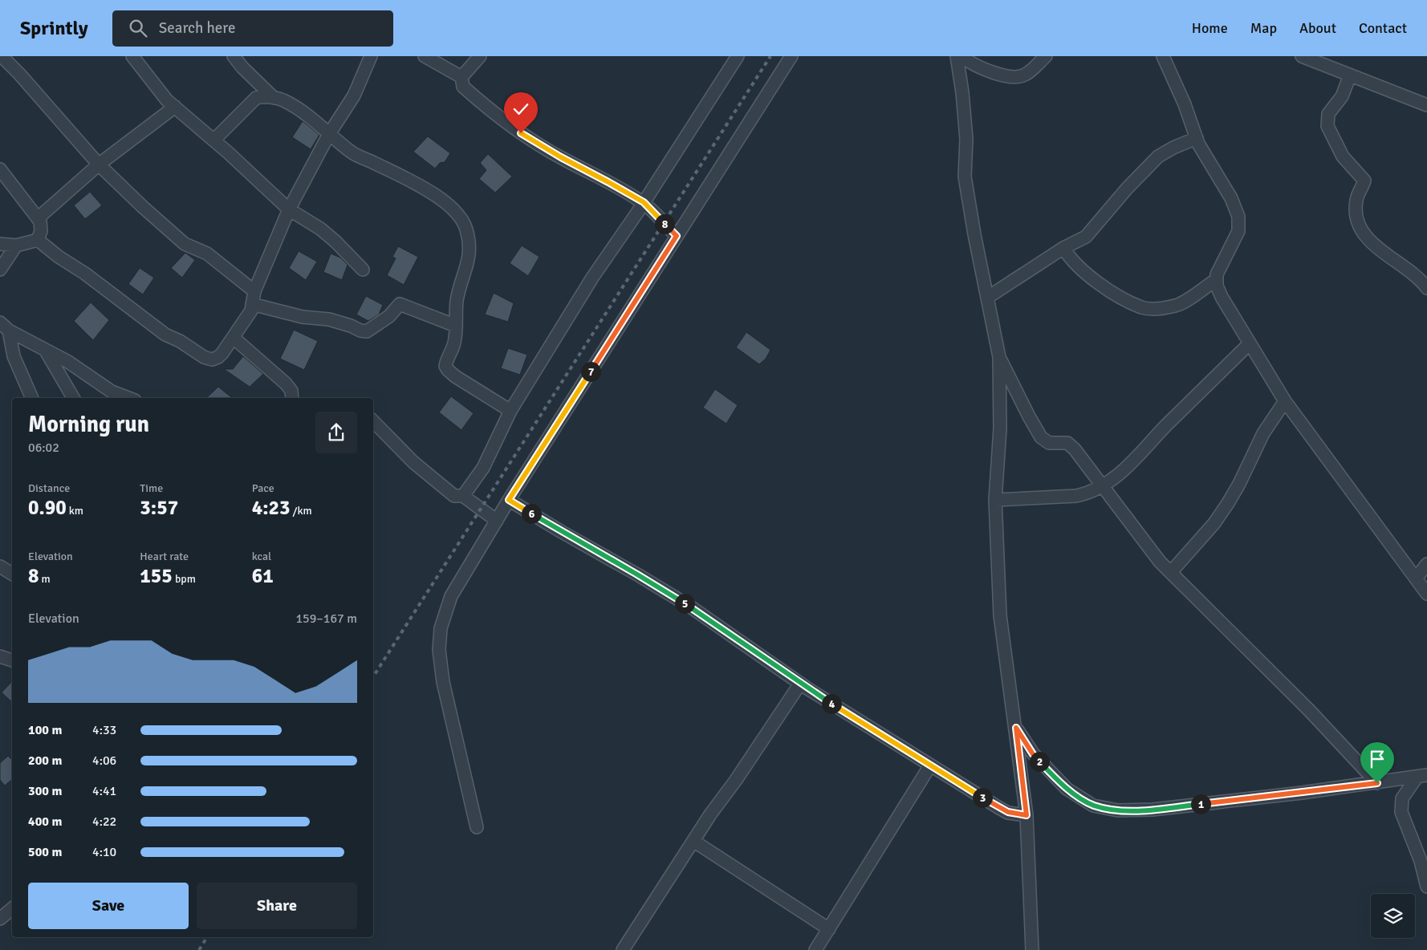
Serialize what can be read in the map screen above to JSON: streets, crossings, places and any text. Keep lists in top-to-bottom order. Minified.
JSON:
{"page":{"header":"Sprintly","search":"Search here","nav":["Home","Map","About","Contact"],"pins":["8","7","6","5","4","2","3","1"],"heading":["Morning run","06:02"],"stats":[["Distance","0.90 km"],["Time","3:57"],["Pace","4:23 /km"],["Elevation","8 m"],["Heart rate","155 bpm"],["kcal","61"]],"chart":["Elevation","159–167 m"],"list":[{"name":"100 m","note":"4:33"},{"name":"200 m","note":"4:06"},{"name":"300 m","note":"4:41"},{"name":"400 m","note":"4:22"},{"name":"500 m","note":"4:10"}],"buttons":["Save","Share"]}}
